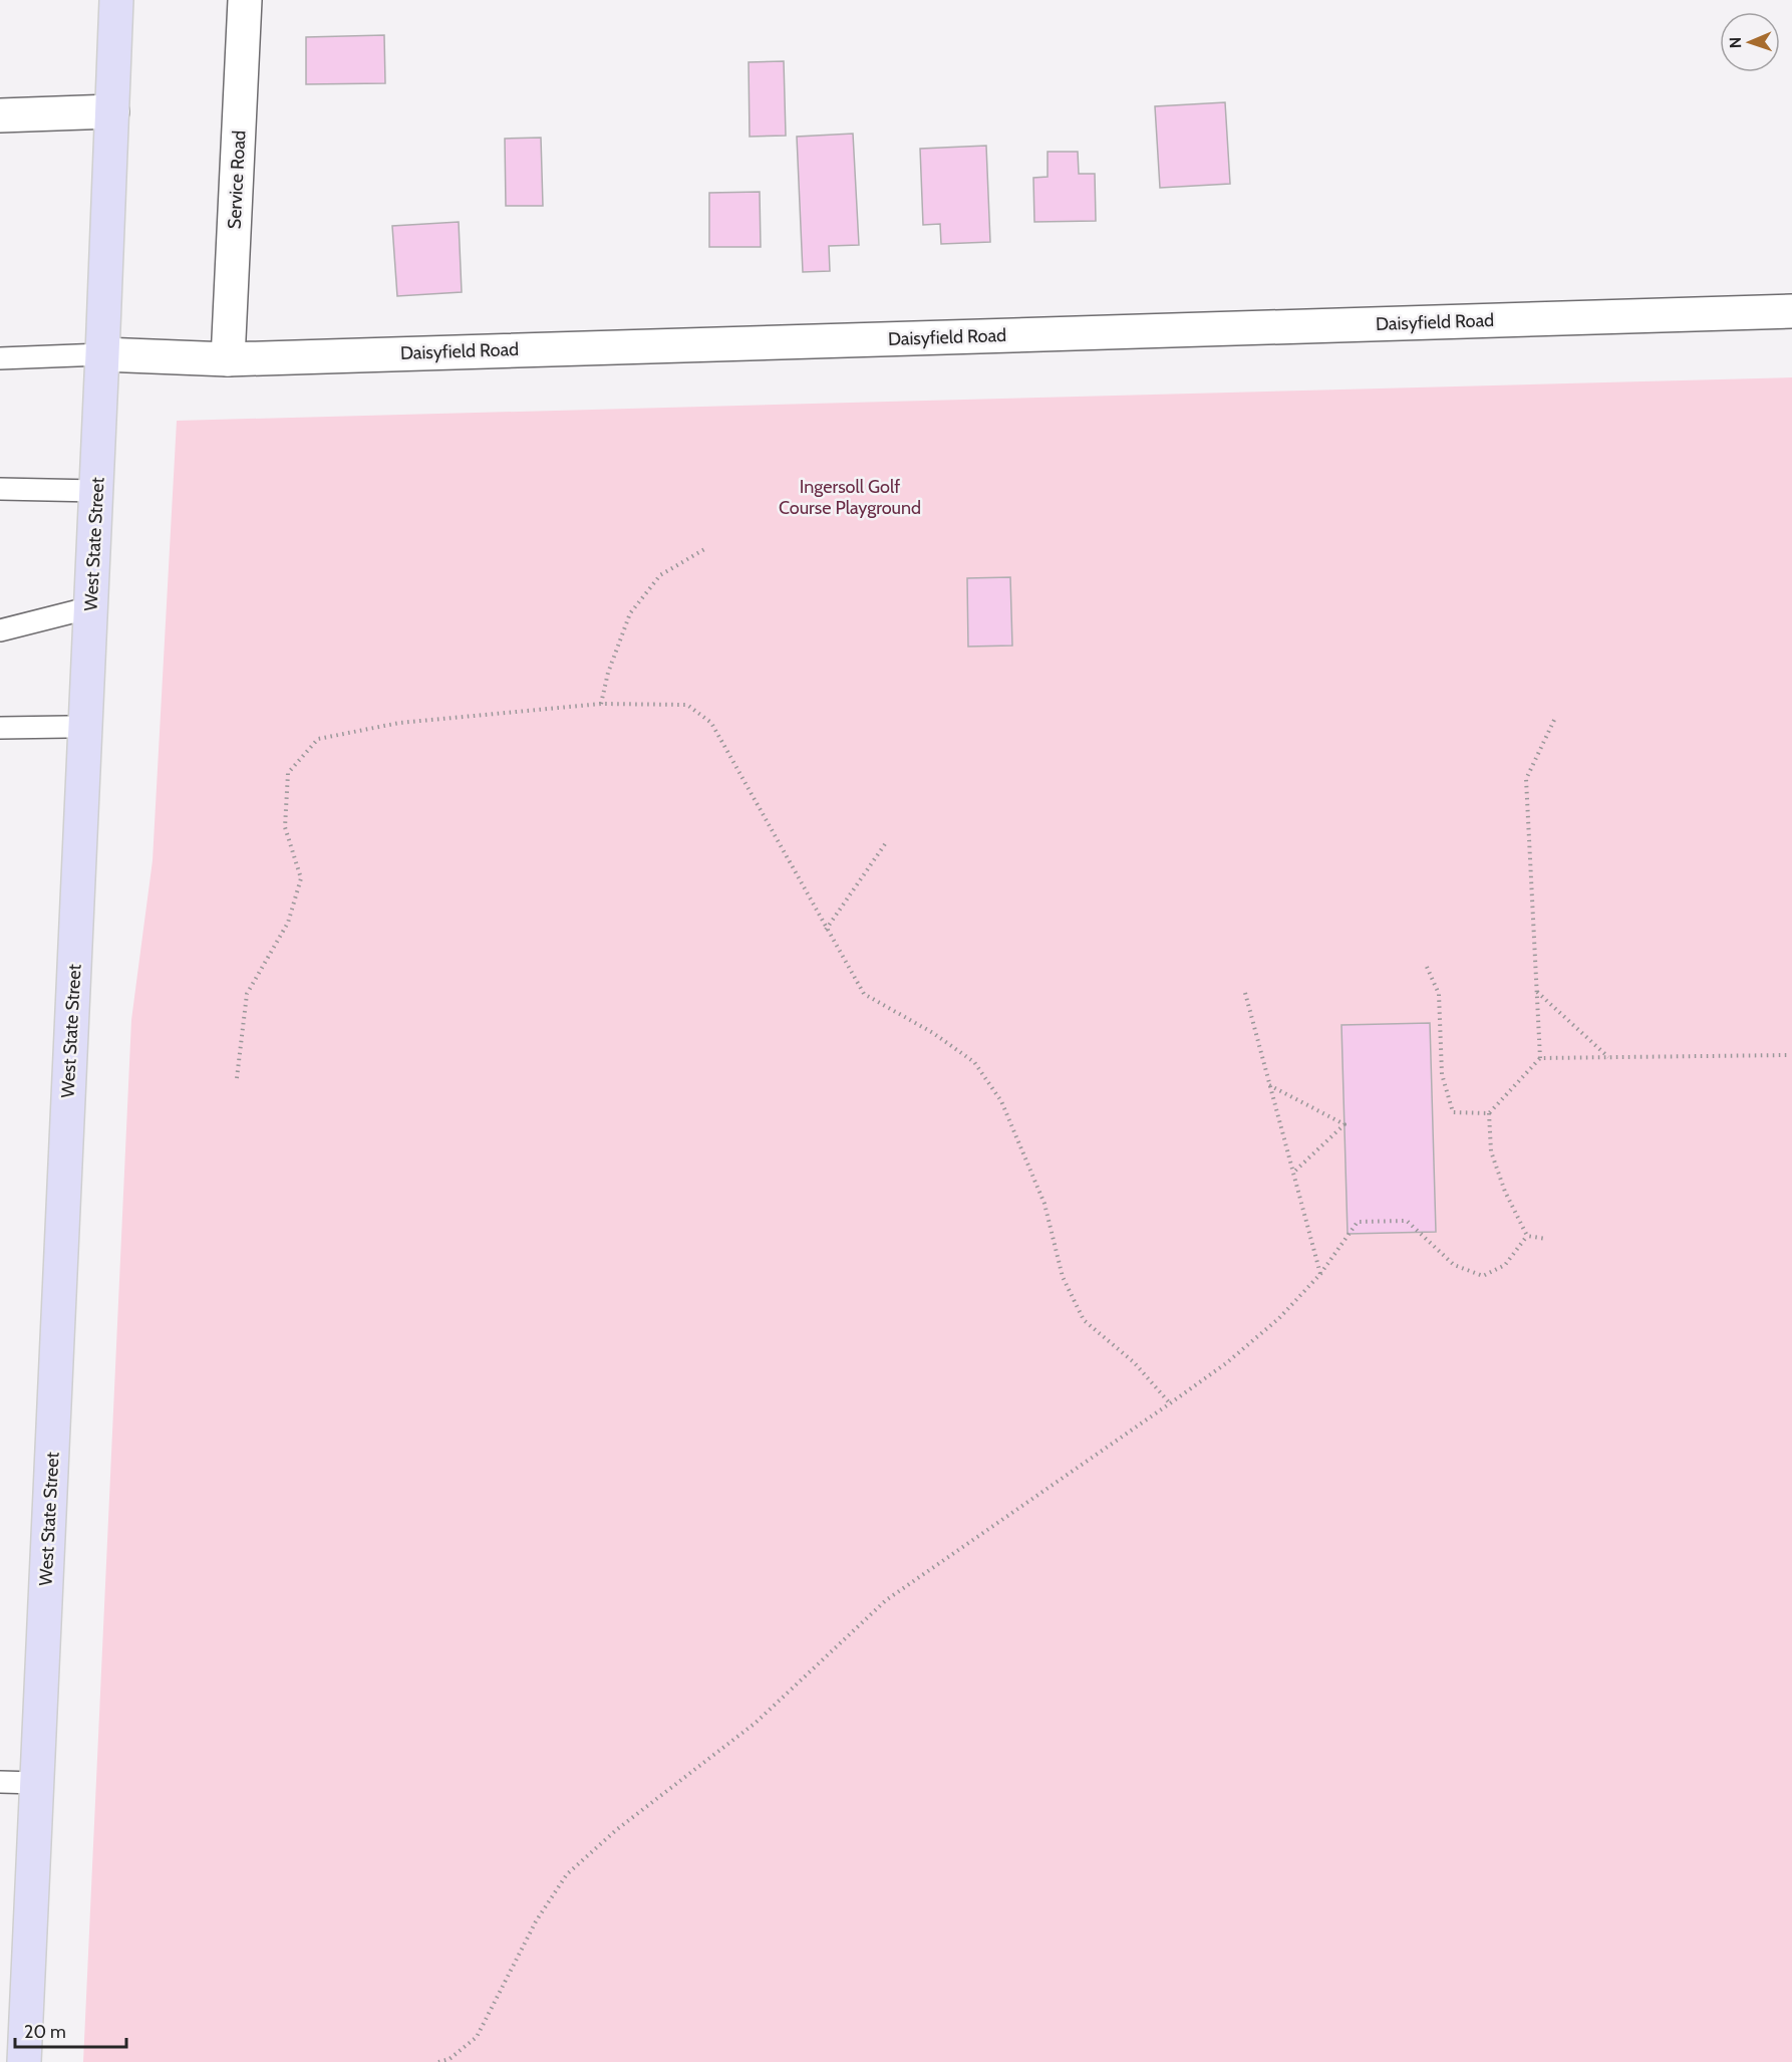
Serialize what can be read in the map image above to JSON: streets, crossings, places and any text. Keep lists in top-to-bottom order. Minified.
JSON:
{"streets":{"main road":["West State Street"],"street":["Service Road","Daisyfield Road"]},"crossings":[["Service Road","Daisyfield Road"],["Daisyfield Road","West State Street"]],"parks":["Ingersoll Golf Course Playground"],"scale_bar":"20 m","north":"left"}
